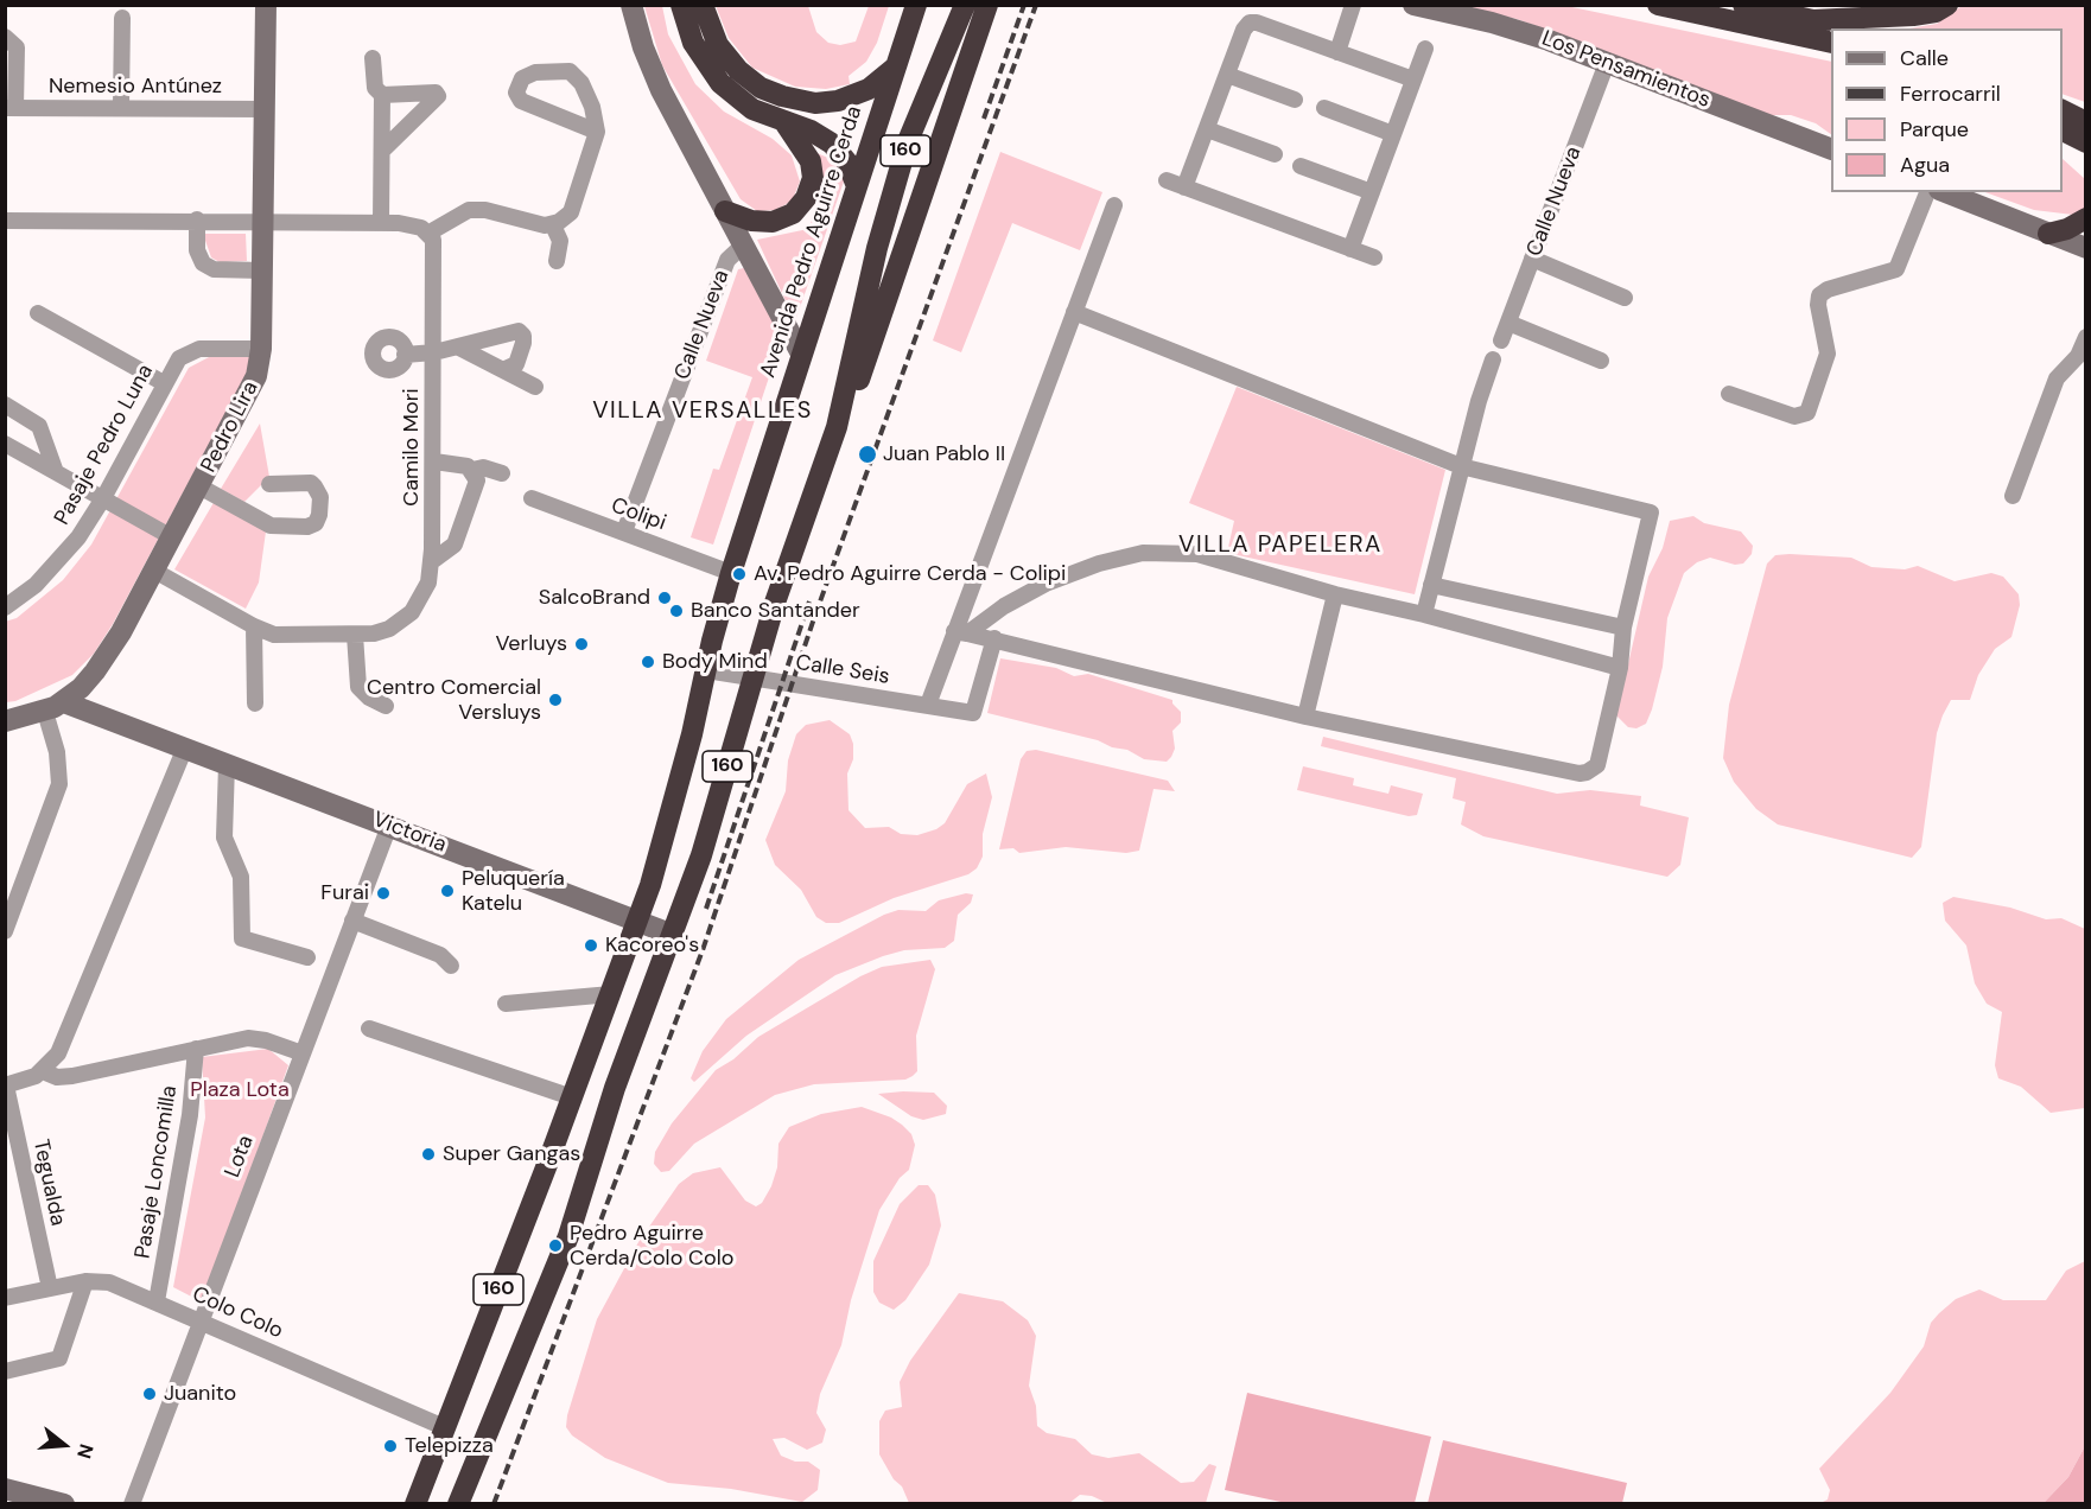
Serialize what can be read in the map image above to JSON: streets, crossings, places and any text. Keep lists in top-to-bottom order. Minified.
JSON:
{"streets":{"highway":["160","Avenida Pedro Aguirre Cerda"],"street":["Los Pensamientos","Nemesio Antúnez","Calle Nueva","Pedro Lira","Pasaje Pedro Luna","Camilo Mori","Colipi","Calle Seis","Victoria","Lota","Pasaje Loncomilla","Tegualda","Colo Colo"]},"crossings":[["Los Pensamientos","Calle Nueva"],["Nemesio Antúnez","Pedro Lira"],["160","Calle Seis"],["160","Victoria"],["Calle Nueva","Avenida Pedro Aguirre Cerda"],["Calle Nueva","Colipi"],["Avenida Pedro Aguirre Cerda","Colipi"],["Avenida Pedro Aguirre Cerda","Calle Seis"],["Avenida Pedro Aguirre Cerda","Victoria"],["Avenida Pedro Aguirre Cerda","Colo Colo"],["Pedro Lira","Pasaje Pedro Luna"],["Pedro Lira","Camilo Mori"],["Pedro Lira","Victoria"],["Victoria","Lota"],["Lota","Colo Colo"],["Pasaje Loncomilla","Colo Colo"],["Tegualda","Colo Colo"]],"districts":["VILLA VERSALLES","VILLA PAPELERA"],"parks":["Plaza Lota"],"places":["Juan Pablo II","Av. Pedro Aguirre Cerda - Colipi","SalcoBrand","Banco Santander","Verluys","Body Mind","Centro Comercial Versluys","Peluquería Katelu","Furai","Kacoreo's","Super Gangas","Pedro Aguirre Cerda/Colo Colo","Juanito","Telepizza"],"legend":["Calle","Ferrocarril","Parque","Agua"],"north":"right"}
